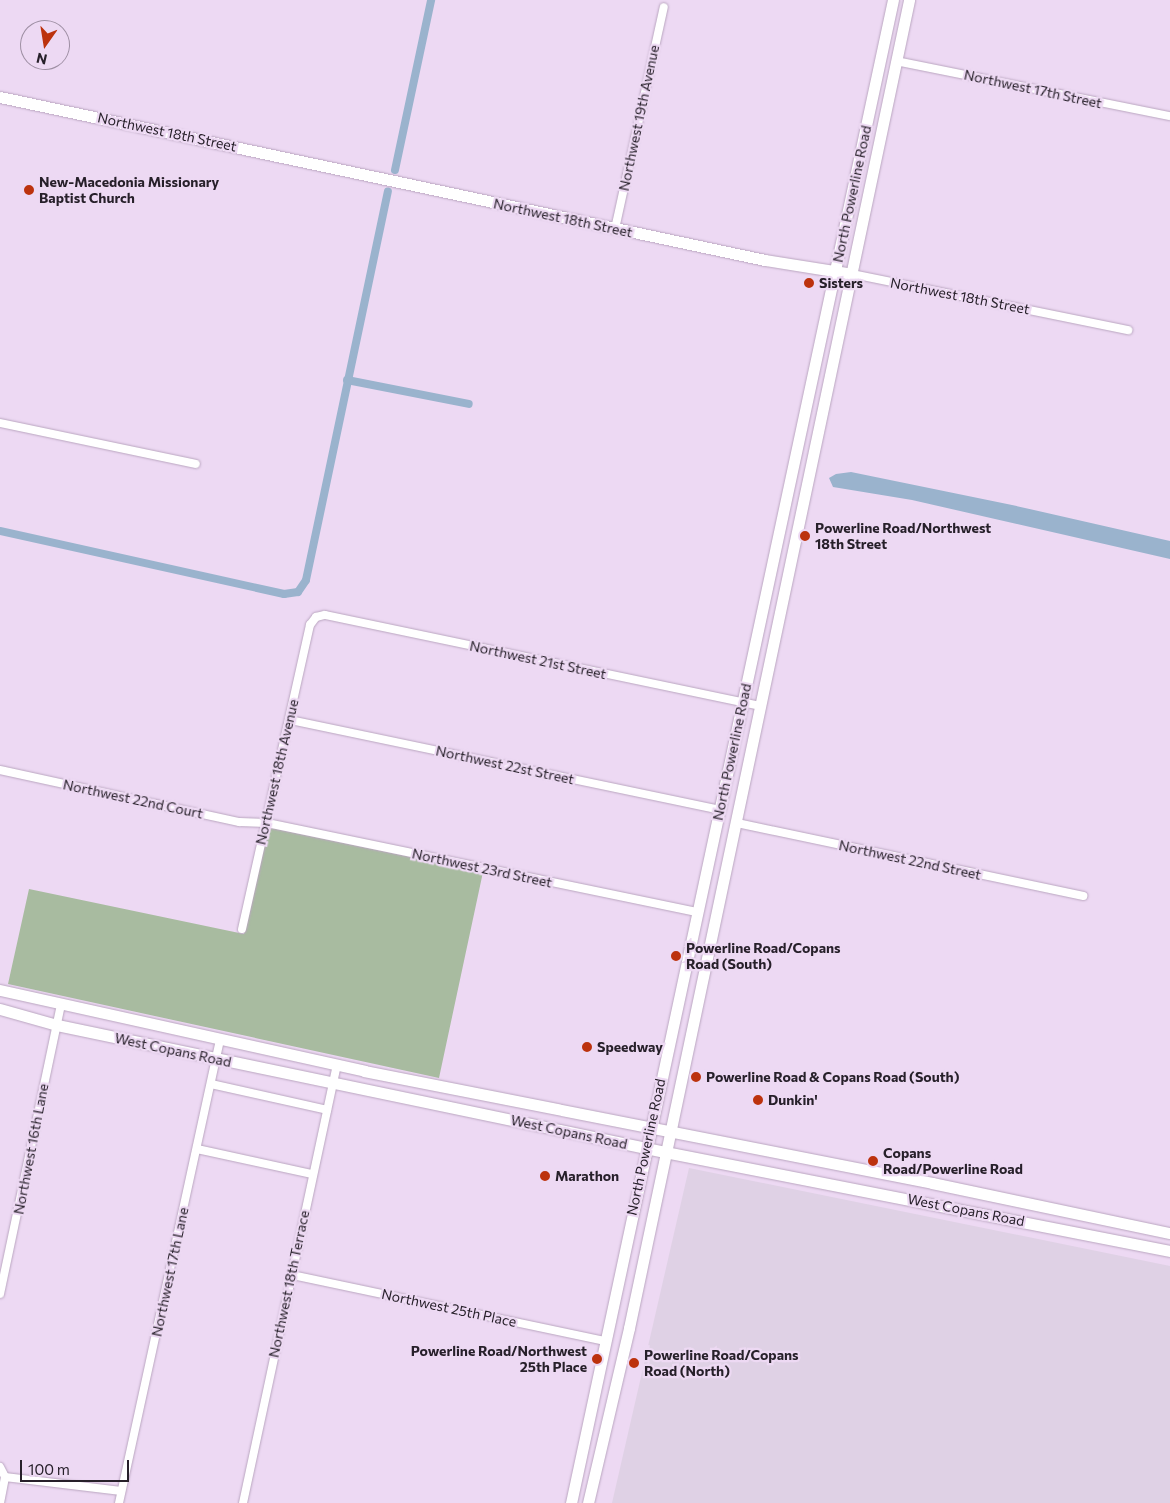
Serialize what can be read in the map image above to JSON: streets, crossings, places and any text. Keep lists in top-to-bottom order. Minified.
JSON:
{"streets":{"main road":["Northwest 18th Street","North Powerline Road","West Copans Road"],"street":["Northwest 17th Street","Northwest 19th Avenue","Northwest 21st Street","Northwest 22st Street","Northwest 18th Avenue","Northwest 22nd Court","Northwest 22nd Street","Northwest 23rd Street","Northwest 16th Lane","Northwest 17th Lane","Northwest 18th Terrace","Northwest 25th Place"]},"crossings":[["Northwest 17th Street","North Powerline Road"],["Northwest 19th Avenue","Northwest 18th Street"],["Northwest 18th Street","North Powerline Road"],["North Powerline Road","Northwest 21st Street"],["North Powerline Road","Northwest 22st Street"],["North Powerline Road","Northwest 22nd Street"],["North Powerline Road","Northwest 23rd Street"],["North Powerline Road","West Copans Road"],["North Powerline Road","Northwest 25th Place"],["Northwest 21st Street","Northwest 18th Avenue"],["Northwest 22st Street","Northwest 18th Avenue"],["Northwest 18th Avenue","Northwest 22nd Court"],["Northwest 18th Avenue","Northwest 23rd Street"],["Northwest 22nd Court","Northwest 23rd Street"],["West Copans Road","Northwest 16th Lane"],["West Copans Road","Northwest 17th Lane"],["West Copans Road","Northwest 18th Terrace"],["Northwest 18th Terrace","Northwest 25th Place"]],"places":["New-Macedonia Missionary Baptist Church","Sisters","Powerline Road/Northwest 18th Street","Powerline Road/Copans Road (South)","Speedway","Powerline Road & Copans Road (South)","Dunkin'","Copans Road/Powerline Road","Marathon","Powerline Road/Northwest 25th Place","Powerline Road/Copans Road (North)"],"scale_bar":"100 m","north":"bottom"}
